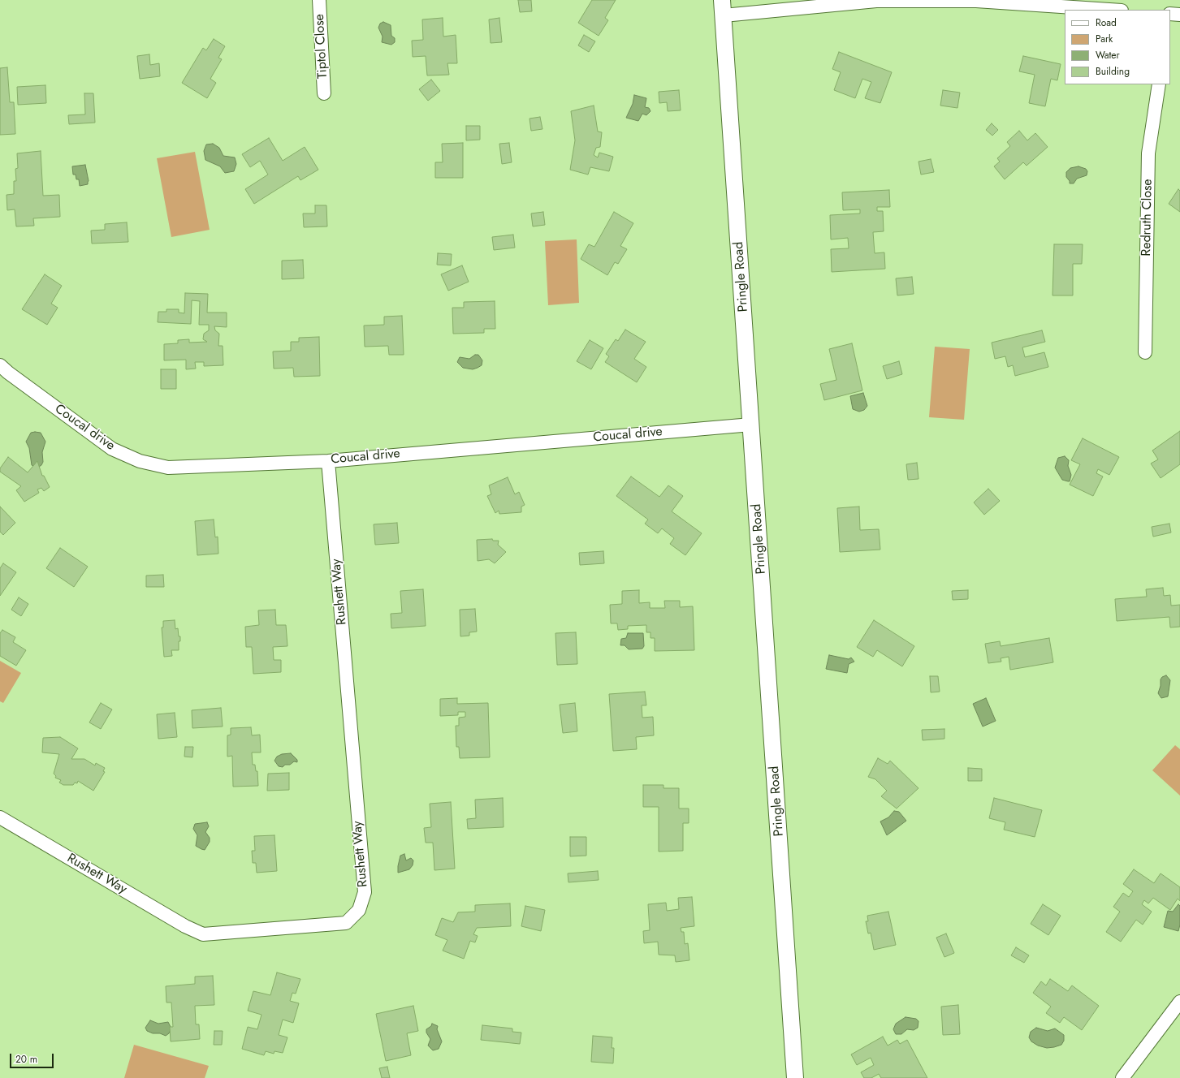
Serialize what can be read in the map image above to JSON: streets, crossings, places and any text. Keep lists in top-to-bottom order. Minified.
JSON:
{"streets":{"street":["Tiptol Close","Redruth Close","Pringle Road","Coucal drive","Rushett Way"]},"crossings":[["Pringle Road","Coucal drive"],["Coucal drive","Rushett Way"]],"legend":["Road","Park","Water","Building"],"scale_bar":"20 m"}
